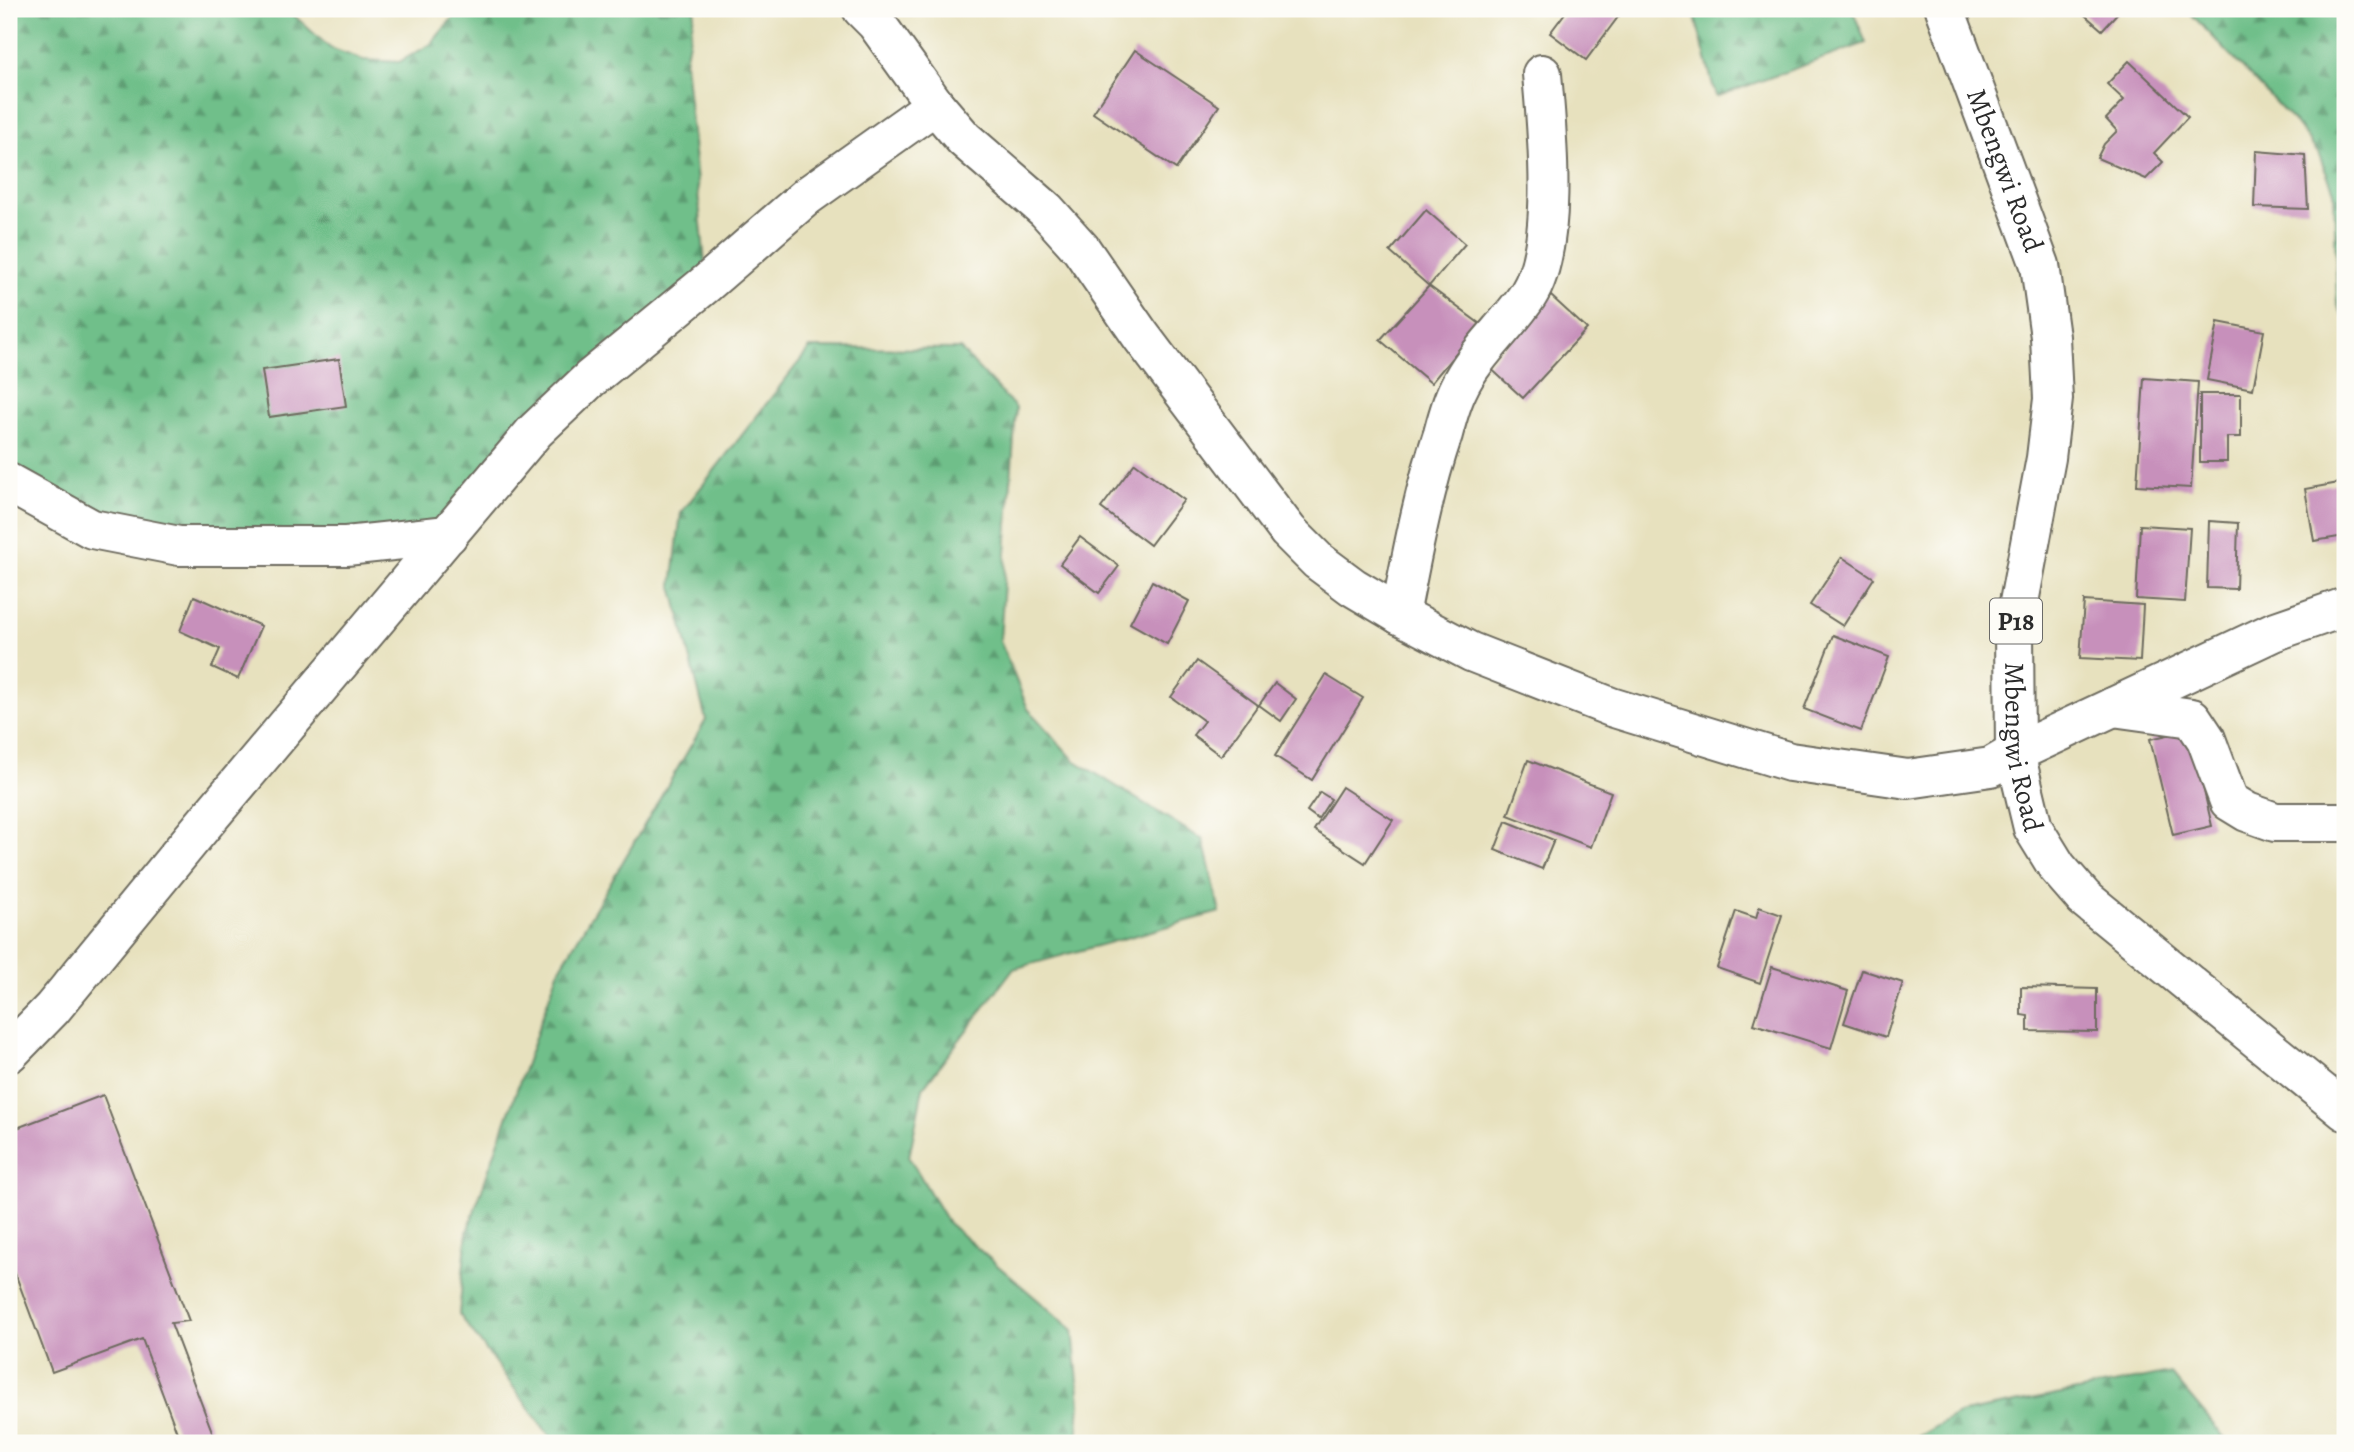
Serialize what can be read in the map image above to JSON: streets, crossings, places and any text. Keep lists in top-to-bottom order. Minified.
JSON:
{"streets":{"street":["Mbengwi Road","P18"]}}
